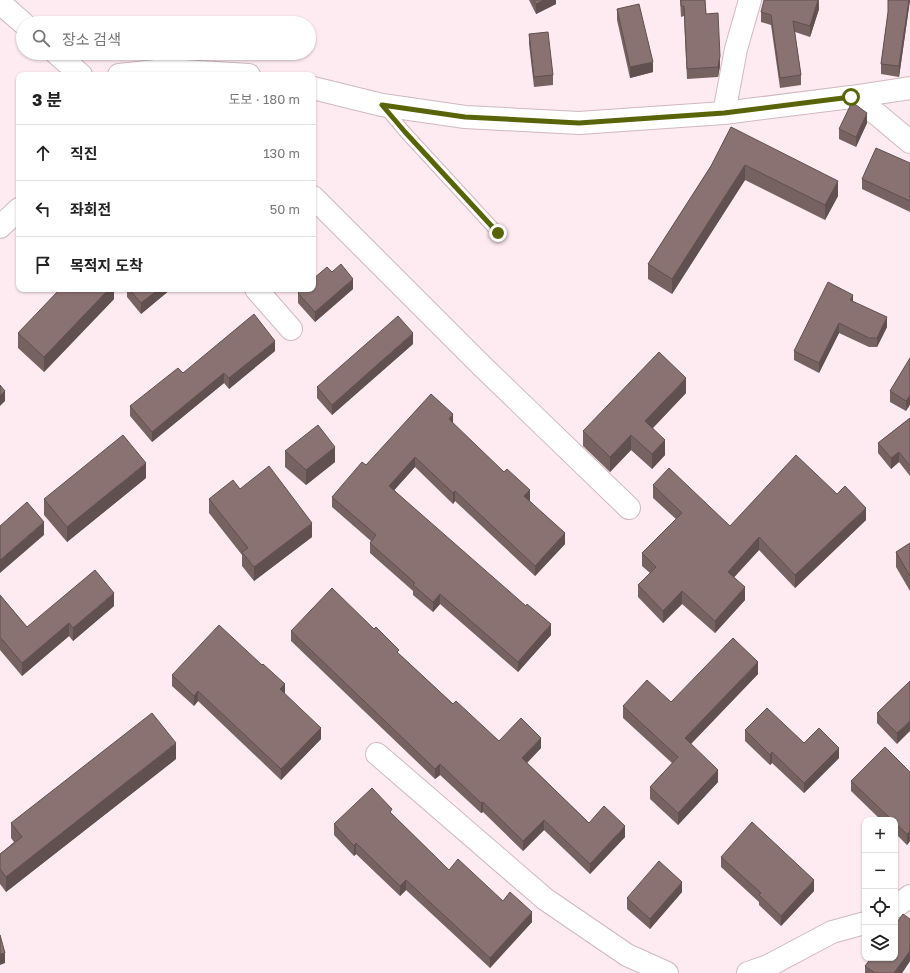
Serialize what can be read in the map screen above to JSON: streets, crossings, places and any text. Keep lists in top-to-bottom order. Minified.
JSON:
{"page":{"search":"장소 검색","heading":["3 분","도보 · 180 m"],"list":[["직진","130 m"],["좌회전","50 m"],"목적지 도착"],"map_buttons":["+","−"]}}
